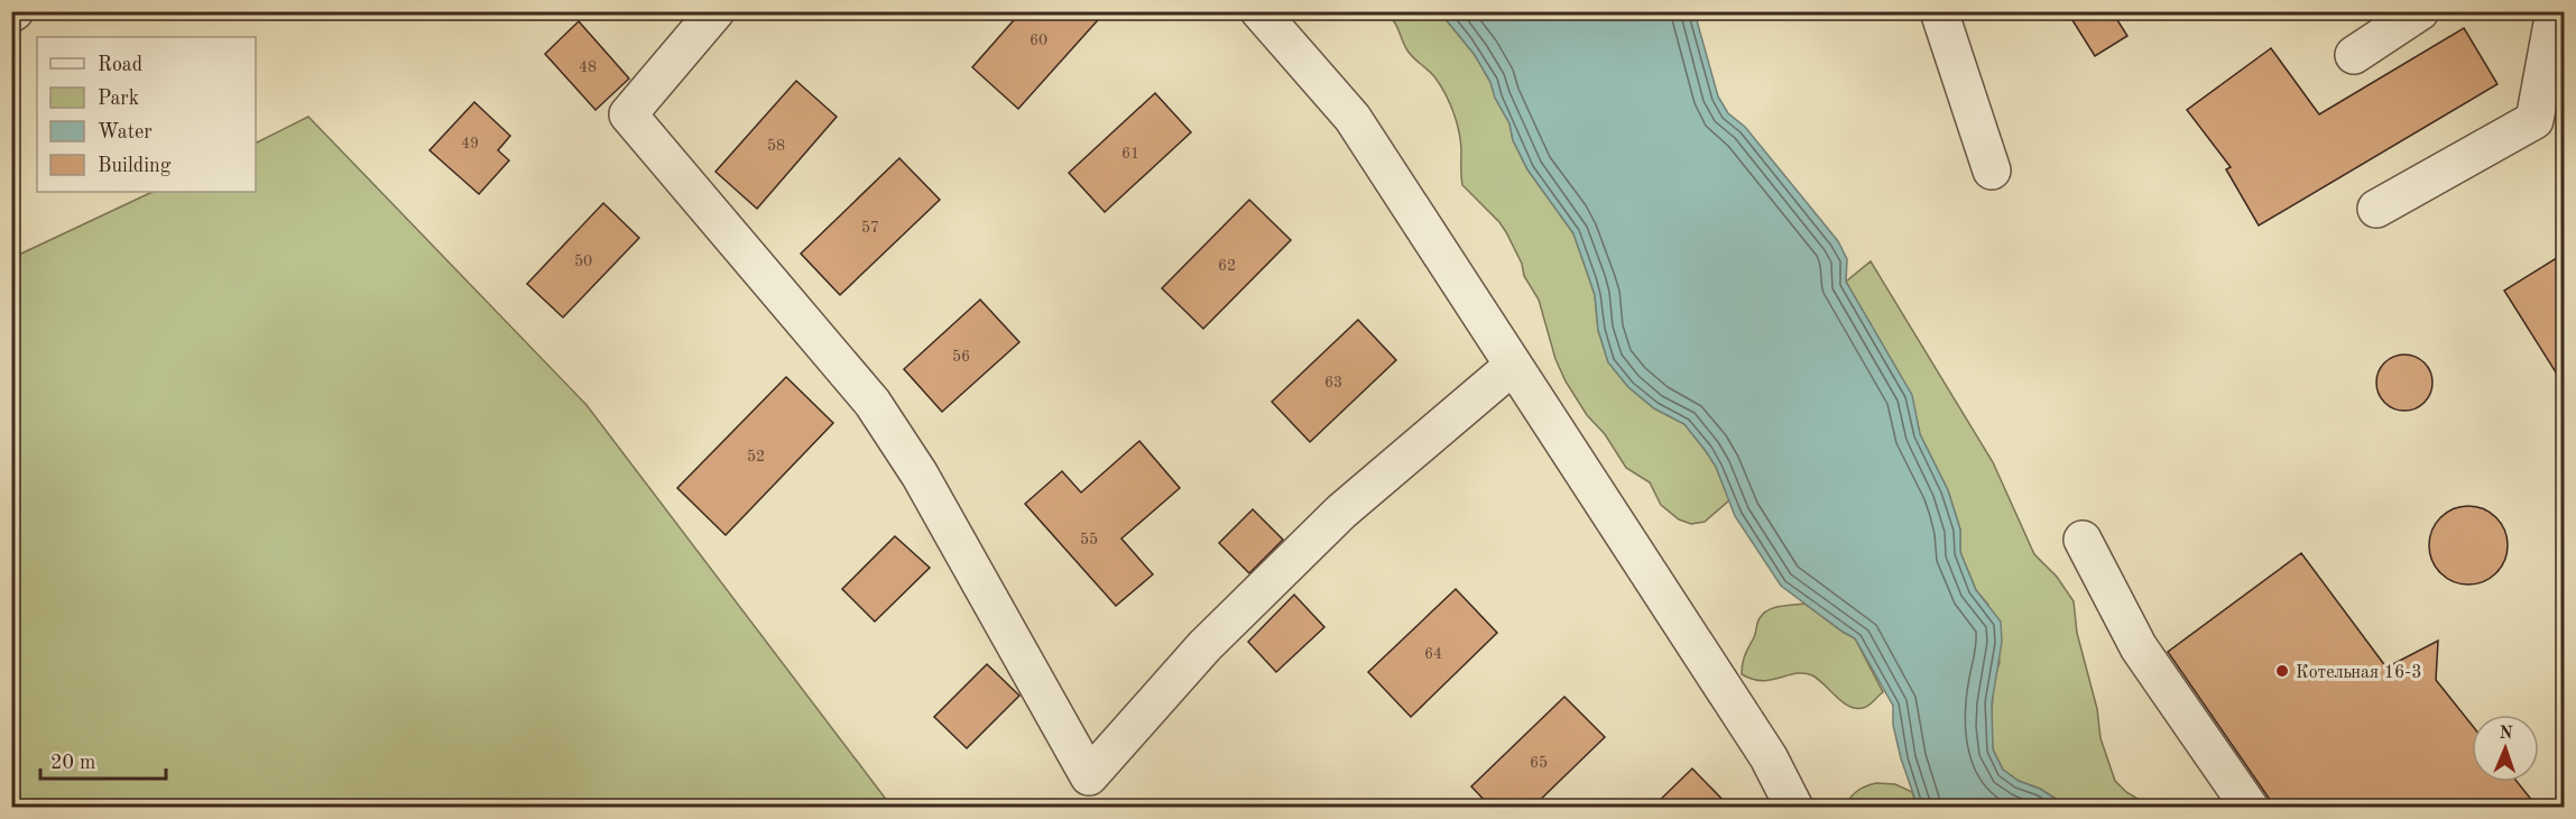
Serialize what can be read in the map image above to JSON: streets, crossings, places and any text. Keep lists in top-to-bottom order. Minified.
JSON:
{"places":["Котельная 16-3"],"house_numbers":["60","48","49","58","61","57","50","62","56","63","52","55","64","65"],"legend":["Road","Park","Water","Building"],"scale_bar":"20 m","north":"top"}
